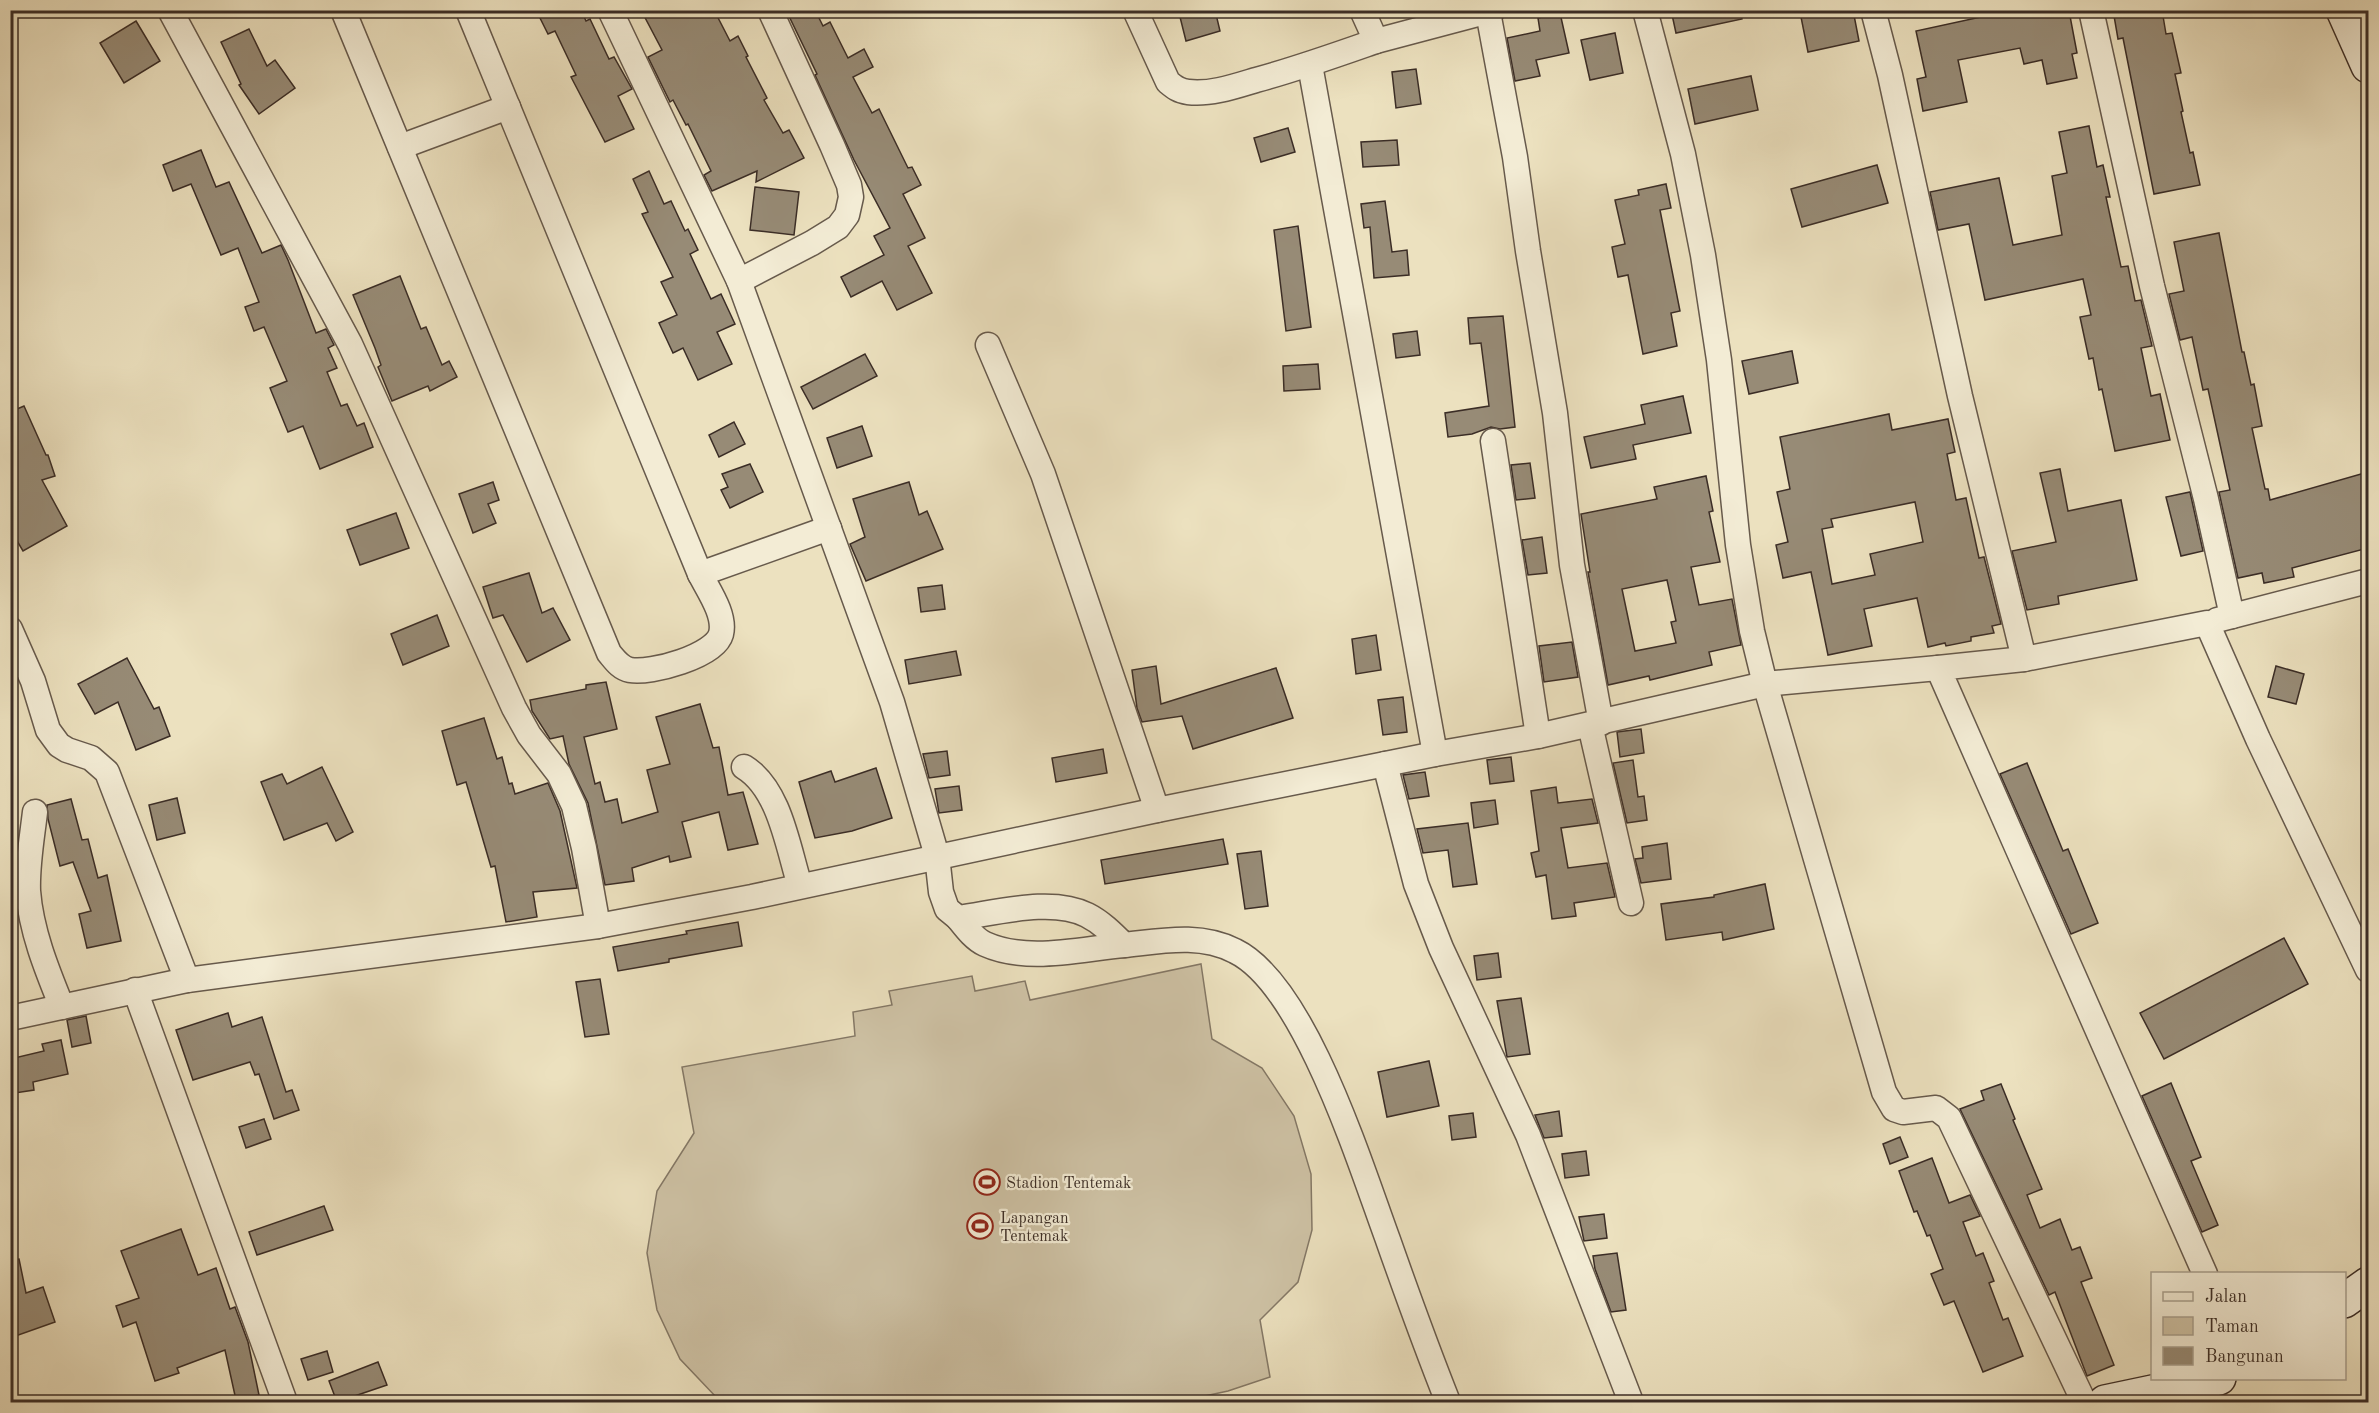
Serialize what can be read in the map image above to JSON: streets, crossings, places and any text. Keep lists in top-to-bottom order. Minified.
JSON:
{"places":{"sports":["Stadion Tentemak","Lapangan Tentemak"]},"legend":["Jalan","Taman","Bangunan"]}
